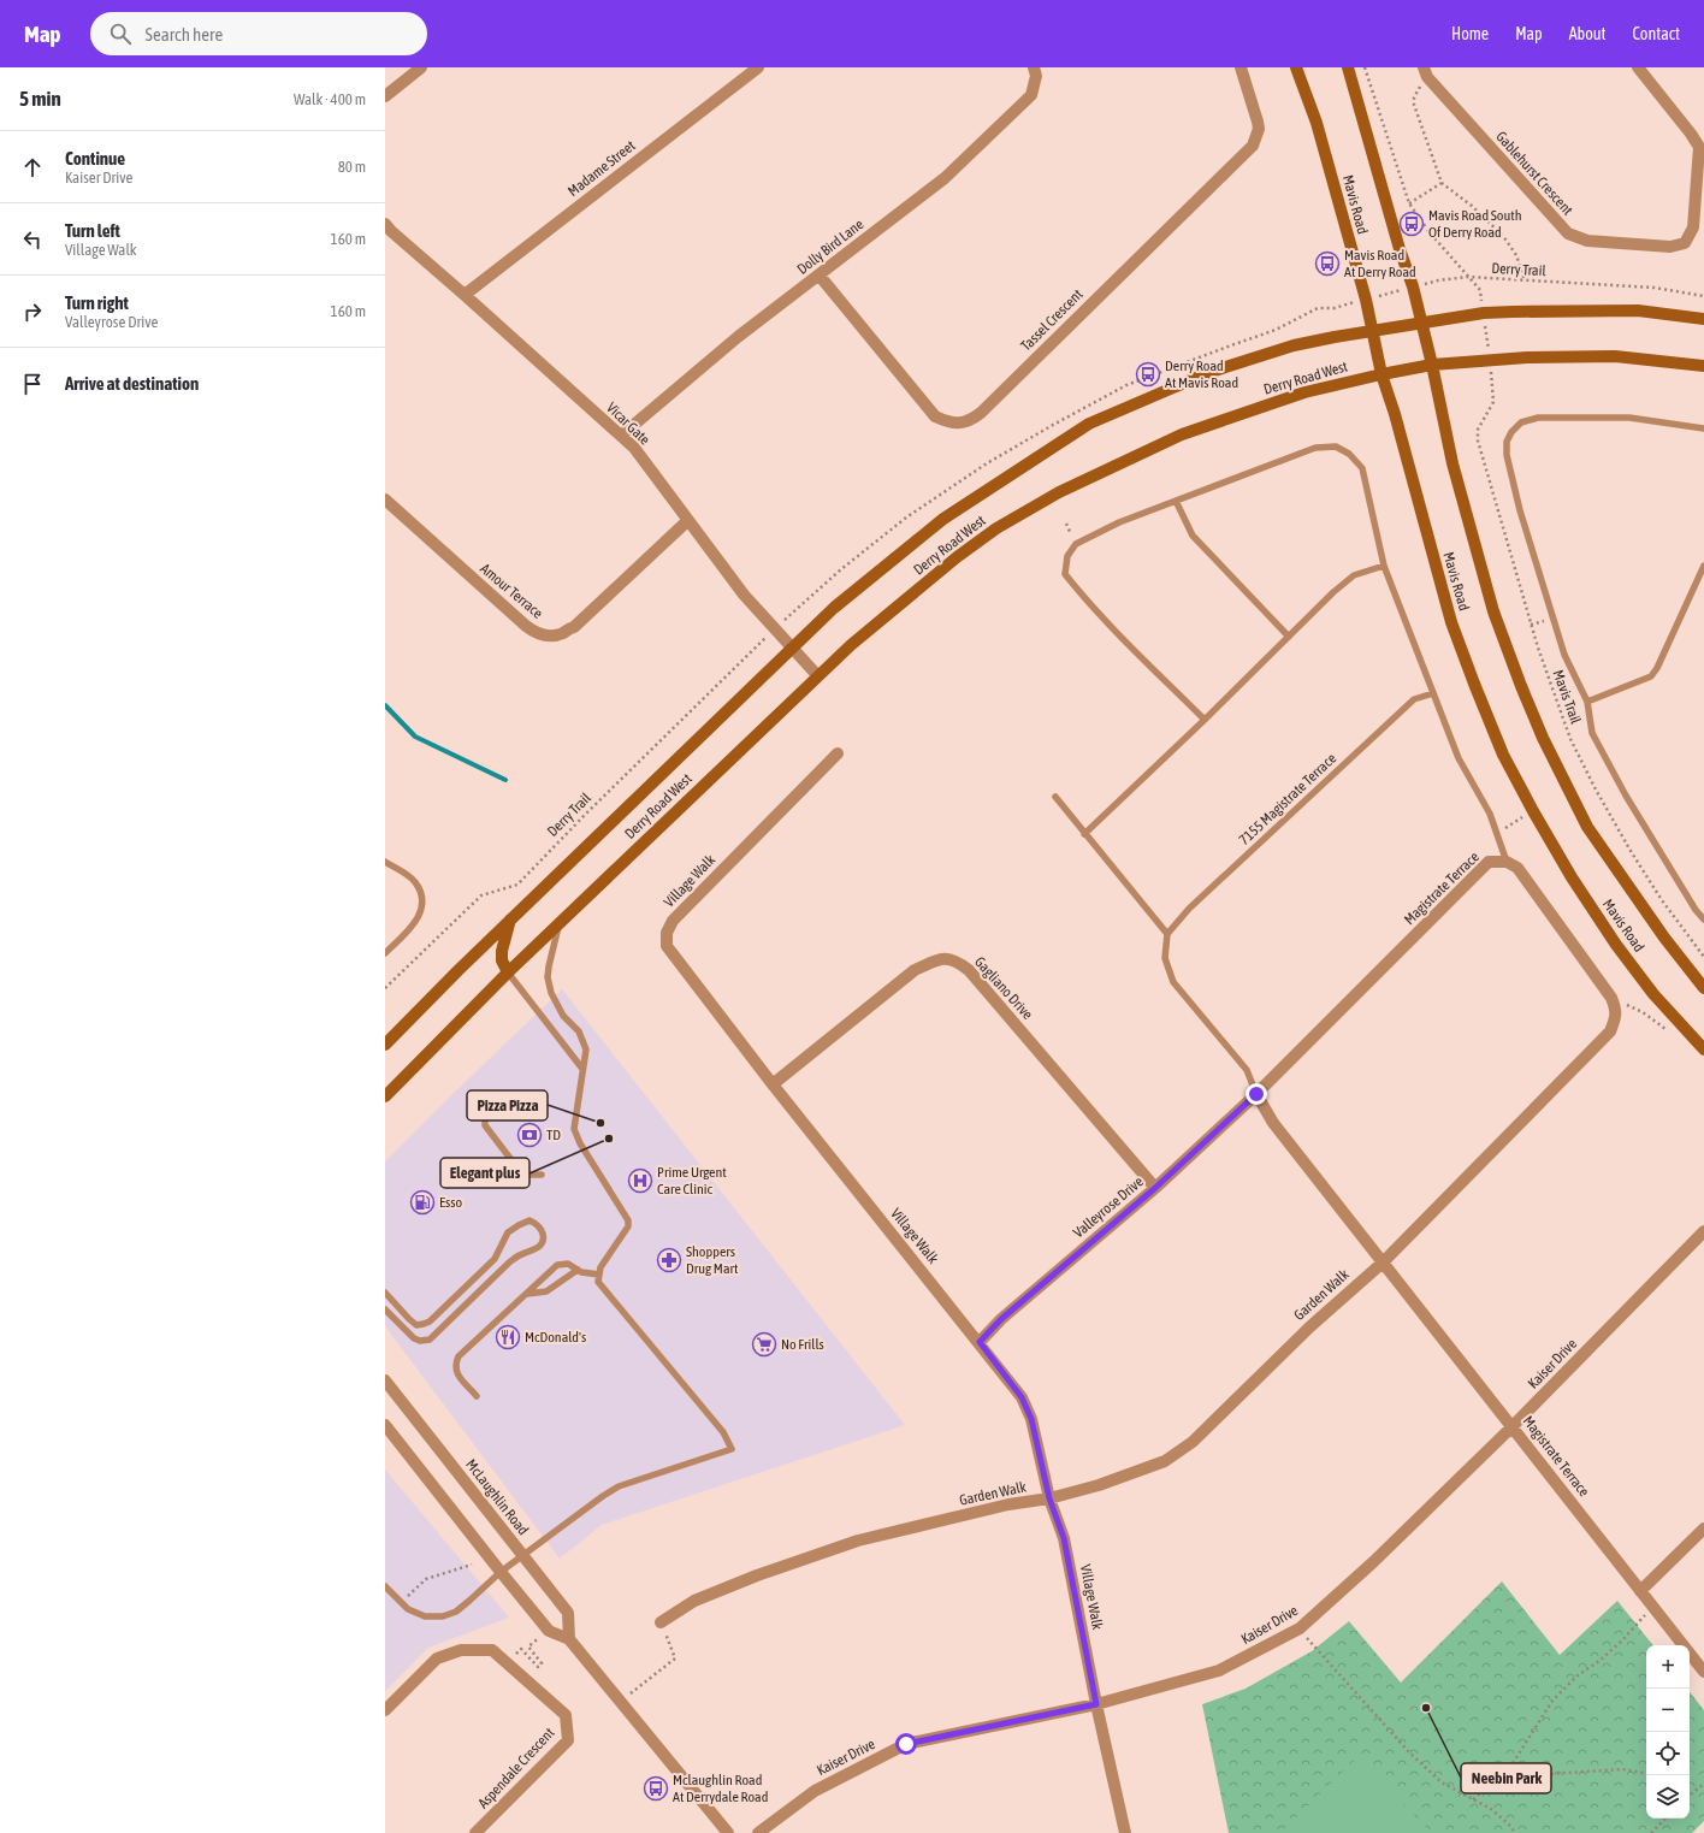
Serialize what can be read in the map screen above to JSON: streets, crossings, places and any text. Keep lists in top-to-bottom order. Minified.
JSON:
{"streets":{"main road":["Mavis Road","Derry Road West"],"street":["Madame Street","Gablehurst Crescent","Dolly Bird Lane","Tassel Crescent","Vicar Gate","Amour Terrace","Village Walk","Magistrate Terrace","Gagliano Drive","Valleyrose Drive","Garden Walk","Kaiser Drive","McLaughlin Road","Aspendale Crescent"],"lane":["7155 Magistrate Terrace"],"path":["Derry Trail","Mavis Trail"]},"crossings":[["Madame Street","Vicar Gate"],["Mavis Road","Derry Trail"],["Mavis Road","Derry Road West"],["Dolly Bird Lane","Tassel Crescent"],["Dolly Bird Lane","Vicar Gate"],["Derry Trail","Mavis Trail"],["Derry Road West","Vicar Gate"],["Derry Road West","Mavis Trail"],["Vicar Gate","Amour Terrace"],["Village Walk","Gagliano Drive"],["Village Walk","Valleyrose Drive"],["Village Walk","Garden Walk"],["Village Walk","Kaiser Drive"],["Magistrate Terrace","Valleyrose Drive"],["Magistrate Terrace","Garden Walk"],["Magistrate Terrace","Kaiser Drive"],["Gagliano Drive","Valleyrose Drive"]],"places":{"bus stop":["Mavis Road South Of Derry Road","Mavis Road At Derry Road","Derry Road At Mavis Road","Mclaughlin Road At Derrydale Road"],"other":["Pizza Pizza","Elegant plus","Neebin Park"],"bank":["TD"],"hospital":["Prime Urgent Care Clinic"],"fuel station":["Esso"],"pharmacy":["Shoppers Drug Mart"],"restaurant":["McDonald's"],"supermarket":["No Frills"]},"page":{"header":"Map","search":"Search here","nav":["Home","Map","About","Contact"],"heading":["5 min","Walk · 400 m"],"list":[["Continue","Kaiser Drive","80 m"],["Turn left","Village Walk","160 m"],["Turn right","Valleyrose Drive","160 m"],"Arrive at destination"],"map_buttons":["+","−"]}}
